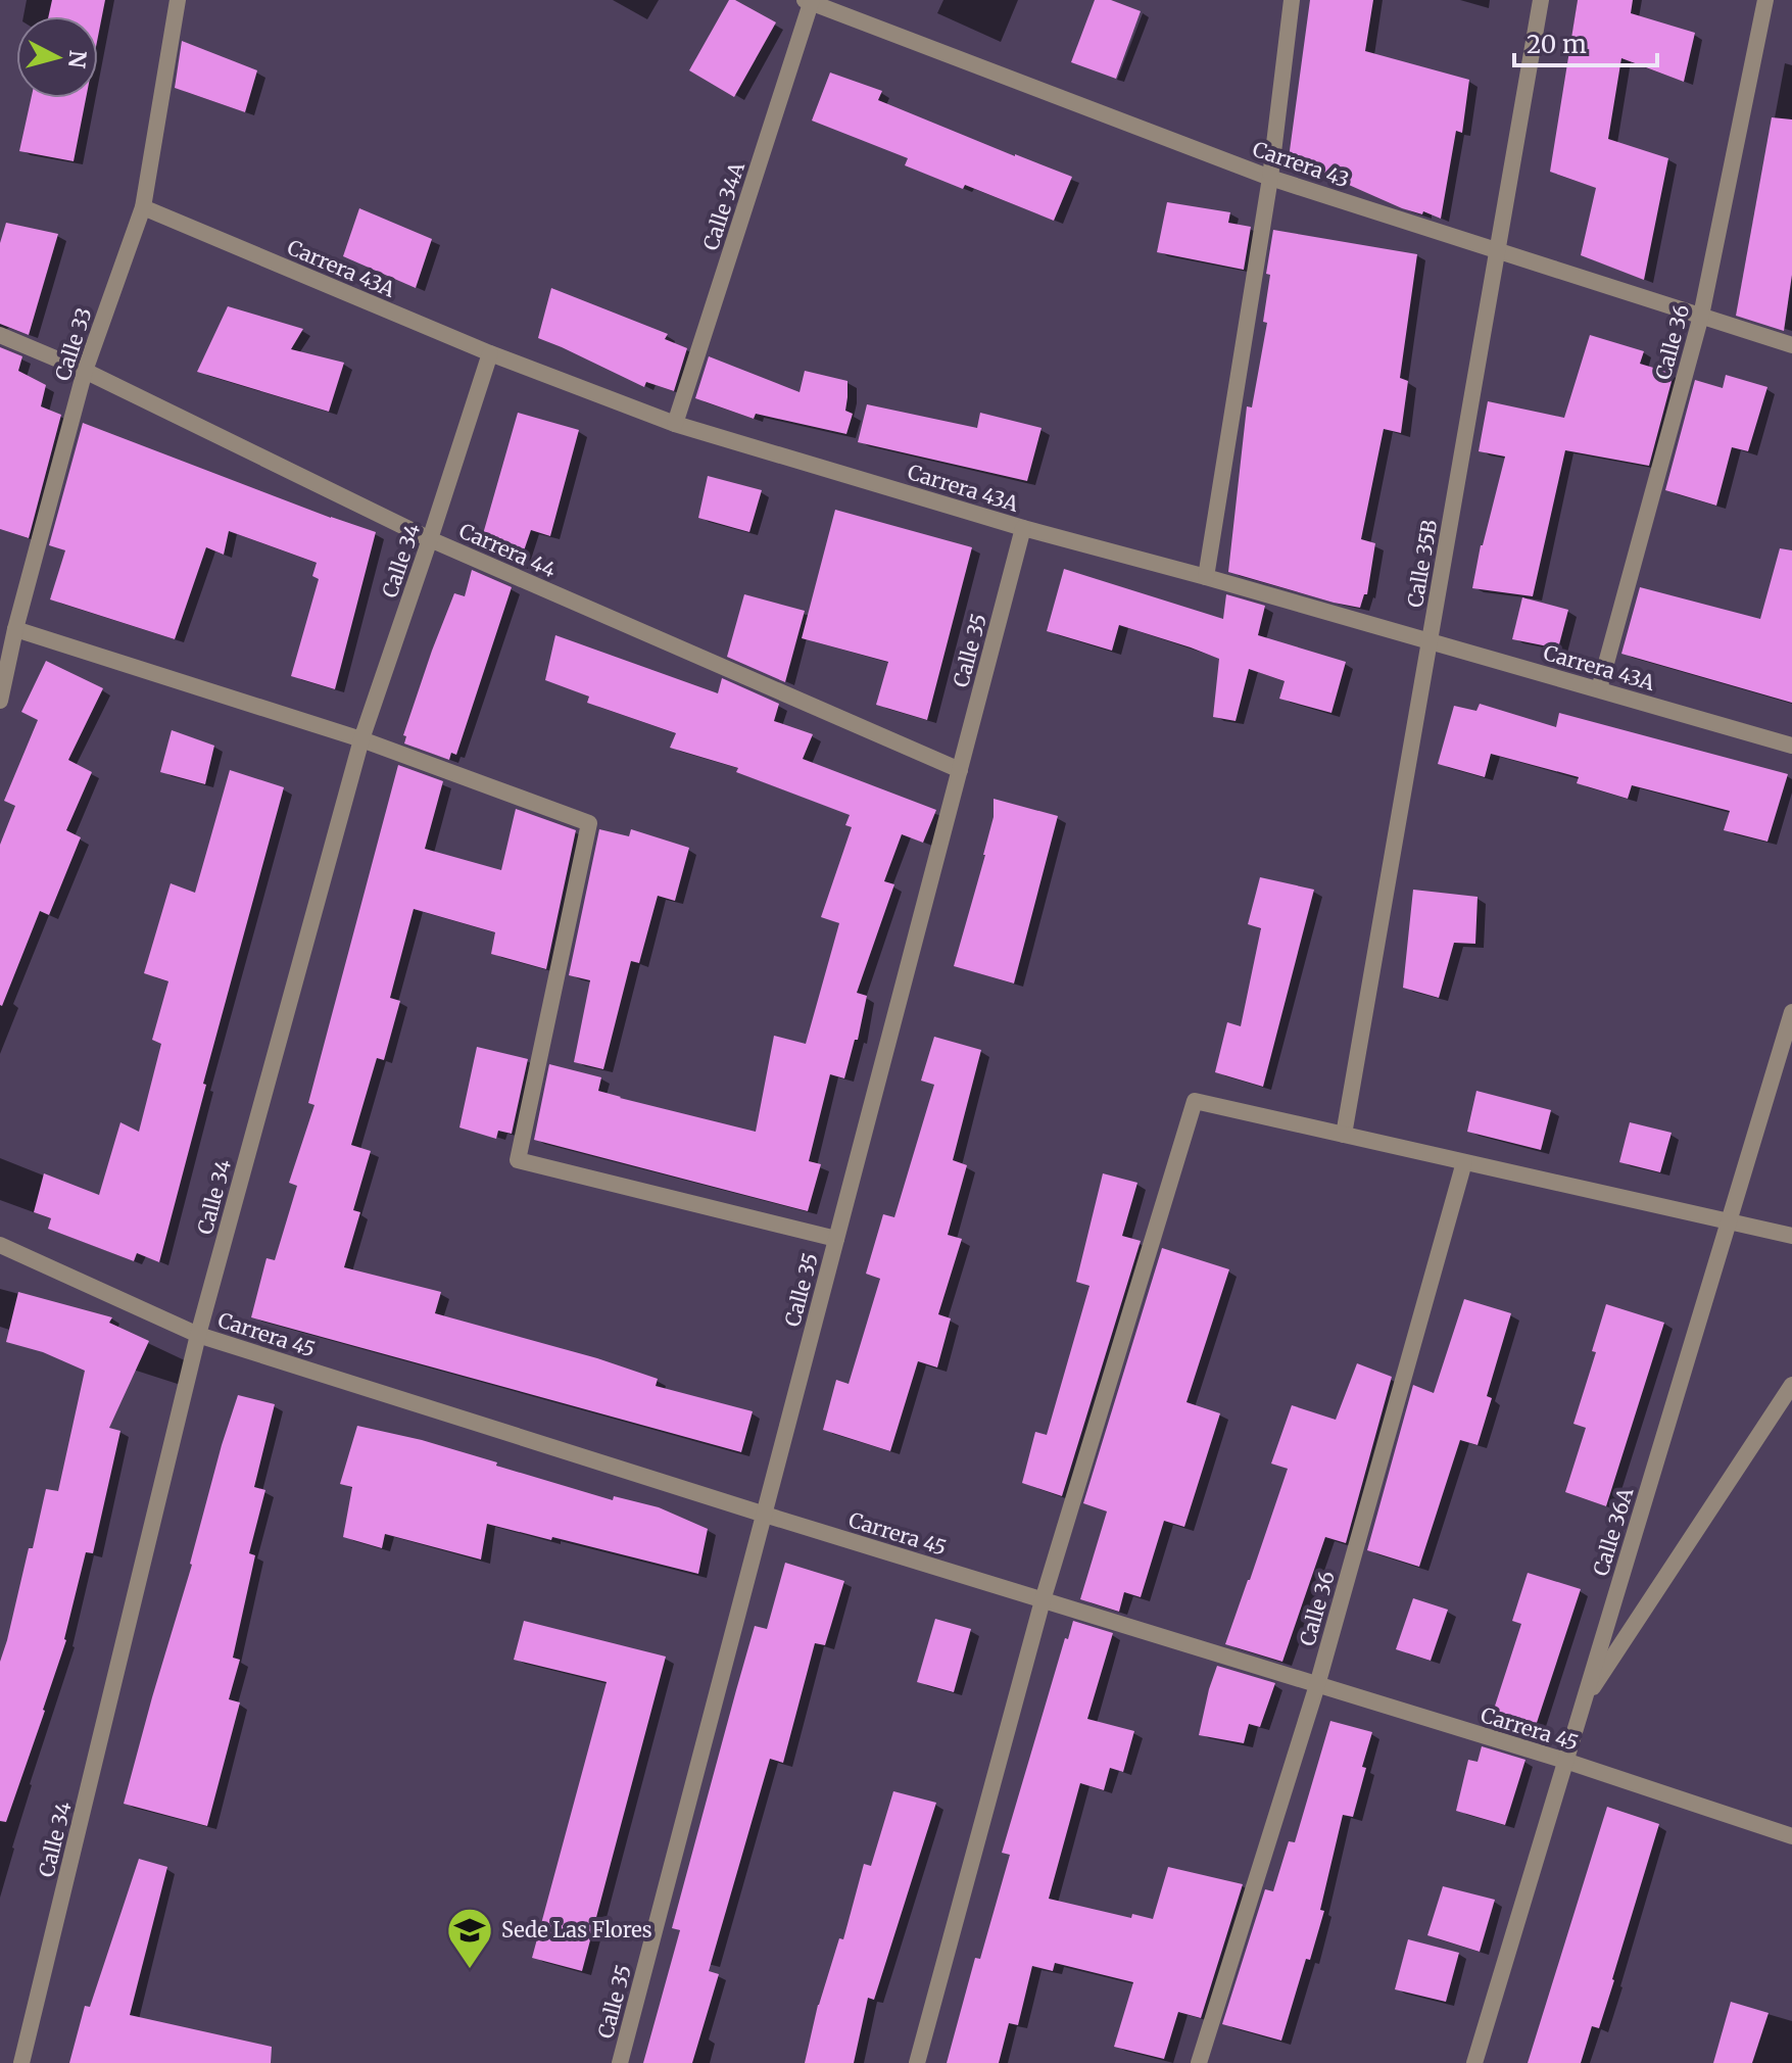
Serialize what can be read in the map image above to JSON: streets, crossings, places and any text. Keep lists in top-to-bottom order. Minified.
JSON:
{"streets":{"street":["Carrera 43","Calle 34A","Carrera 43A","Calle 36","Calle 33","Carrera 44","Calle 34","Calle 35B","Calle 35","Carrera 45","Calle 36A"]},"crossings":[["Carrera 43","Calle 34A"],["Carrera 43","Calle 36"],["Carrera 43","Calle 35B"],["Calle 34A","Carrera 43A"],["Carrera 43A","Calle 36"],["Carrera 43A","Calle 33"],["Carrera 43A","Calle 34"],["Carrera 43A","Calle 35B"],["Carrera 43A","Calle 35"],["Calle 36","Carrera 45"],["Calle 33","Carrera 44"],["Carrera 44","Calle 34"],["Carrera 44","Calle 35"],["Calle 34","Carrera 45"],["Calle 35","Carrera 45"],["Carrera 45","Calle 36A"]],"places":{"school or university":["Sede Las Flores"]},"scale_bar":"20 m","north":"right"}
